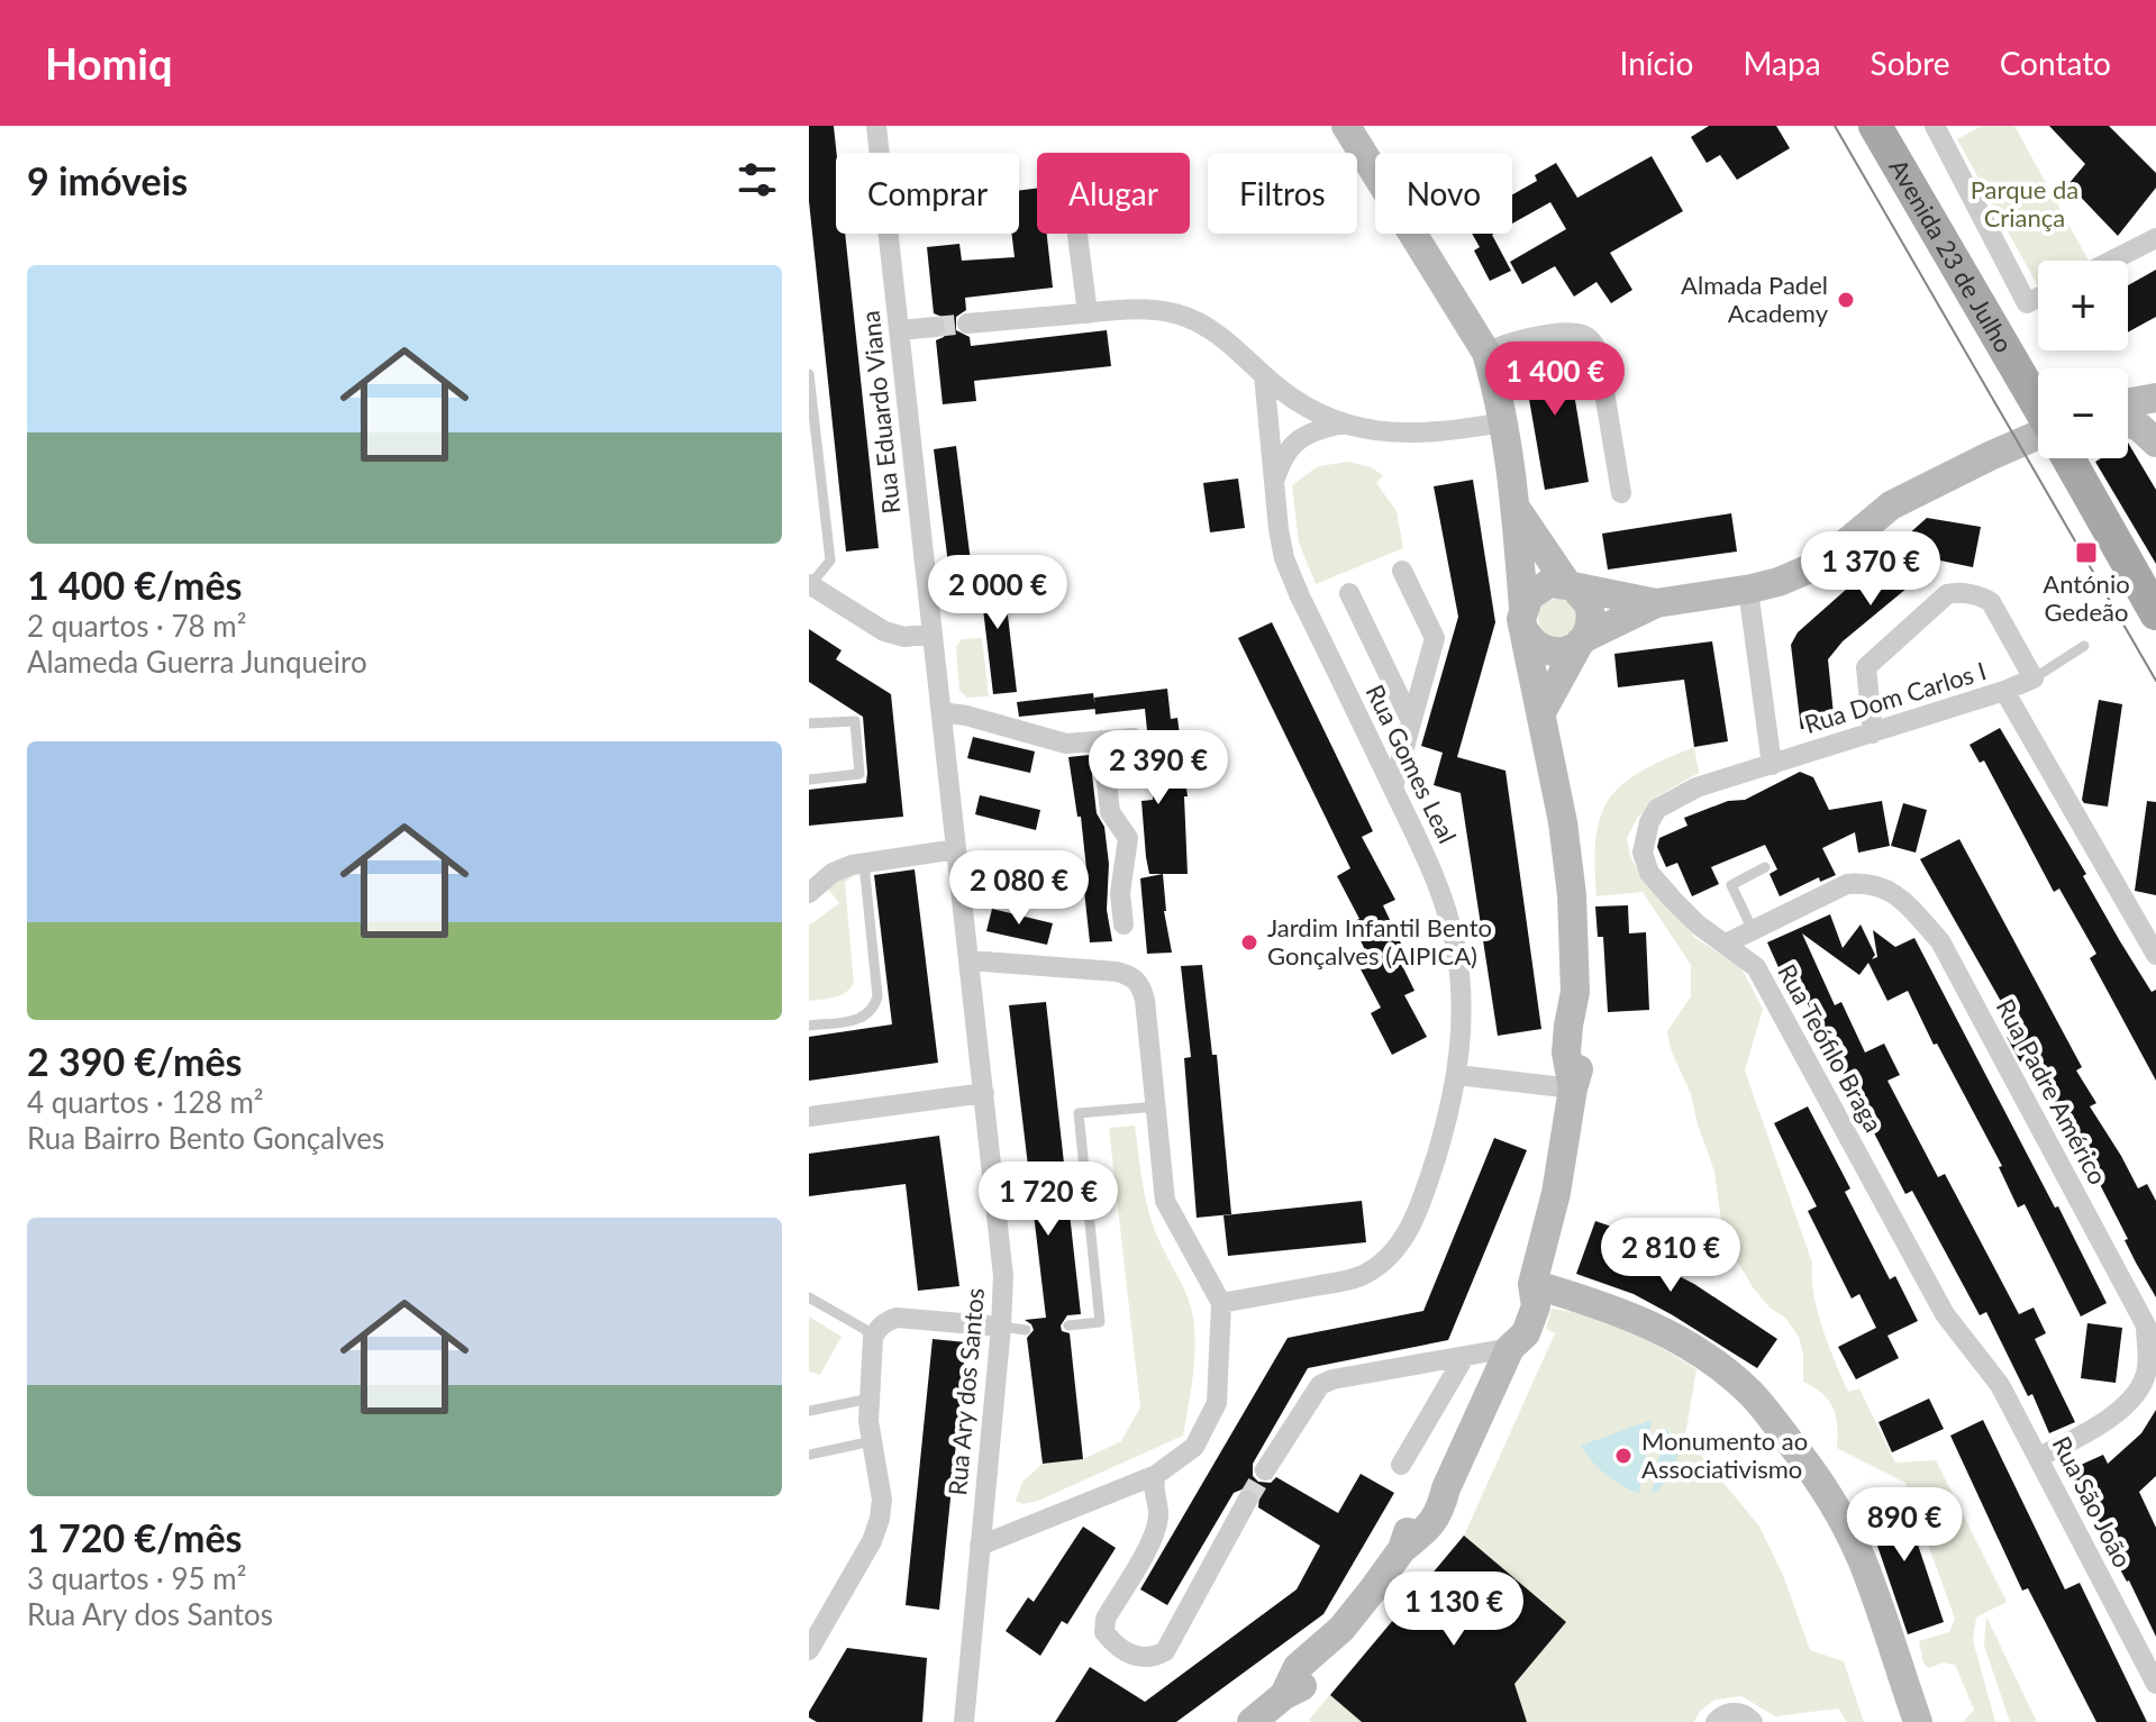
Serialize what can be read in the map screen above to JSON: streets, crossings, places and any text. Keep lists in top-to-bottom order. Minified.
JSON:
{"streets":{"main road":["Avenida 23 de Julho"],"street":["Rua Eduardo Viana","Rua Dom Carlos I","Rua Gomes Leal","Rua Teófilo Braga","Rua Padre Américo","Rua Ary dos Santos","Rua São João"]},"crossings":[["Rua Eduardo Viana","Rua Ary dos Santos"],["Rua Dom Carlos I","Rua Teófilo Braga"],["Rua Teófilo Braga","Rua Padre Américo"],["Rua Teófilo Braga","Rua São João"],["Rua Padre Américo","Rua São João"]],"parks":["Parque da Criança"],"places":{"other":["Almada Padel Academy","Jardim Infantil Bento Gonçalves (AIPICA)","Monumento ao Associativismo"],"transit":["António Gedeão"]},"page":{"header":"Homiq","nav":["Início","Mapa","Sobre","Contato"],"heading":"9 imóveis","chip":["Comprar","Alugar","Filtros","Novo"],"list":[{"name":"1 400 €/mês","note":"2 quartos · 78 m² · Alameda Guerra Junqueiro"},{"name":"2 390 €/mês","note":"4 quartos · 128 m² · Rua Bairro Bento Gonçalves"},{"name":"1 720 €/mês","note":"3 quartos · 95 m² · Rua Ary dos Santos"}],"map_buttons":["+","−"],"price":["1 400 €","1 370 €","2 000 €","2 390 €","2 080 €","1 720 €","2 810 €","890 €","1 130 €"]}}
